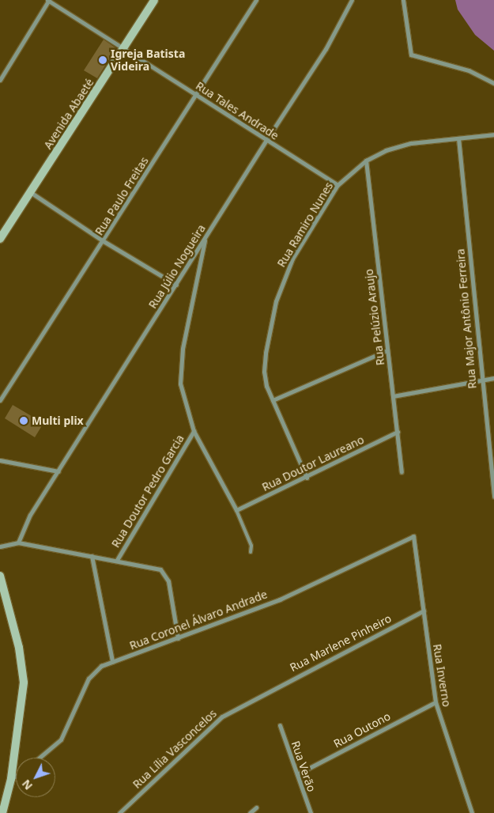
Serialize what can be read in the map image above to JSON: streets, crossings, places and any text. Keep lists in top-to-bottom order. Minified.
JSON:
{"streets":{"street":["Rua Tales Andrade","Avenida Abaeté","Rua Paulo Freitas","Rua Ramiro Nunes","Rua Júlio Nogueira","Rua Pelúzio Araujo","Rua Major Antônio Ferreira","Rua Doutor Laureano","Rua Doutor Pedro Garcia","Rua Coronel Álvaro Andrade","Rua Marlene Pinheiro","Rua Inverno","Rua Outono","Rua Lília Vasconcelos","Rua Verão"]},"crossings":[["Rua Tales Andrade","Avenida Abaeté"],["Rua Tales Andrade","Rua Paulo Freitas"],["Rua Tales Andrade","Rua Ramiro Nunes"],["Rua Tales Andrade","Rua Júlio Nogueira"],["Rua Ramiro Nunes","Rua Pelúzio Araujo"],["Rua Ramiro Nunes","Rua Major Antônio Ferreira"],["Rua Ramiro Nunes","Rua Doutor Laureano"],["Rua Pelúzio Araujo","Rua Doutor Laureano"],["Rua Coronel Álvaro Andrade","Rua Inverno"],["Rua Marlene Pinheiro","Rua Inverno"],["Rua Marlene Pinheiro","Rua Lília Vasconcelos"],["Rua Inverno","Rua Outono"],["Rua Outono","Rua Verão"]],"places":["Igreja Batista Videira","Multi plix"],"north":"bottom left"}
